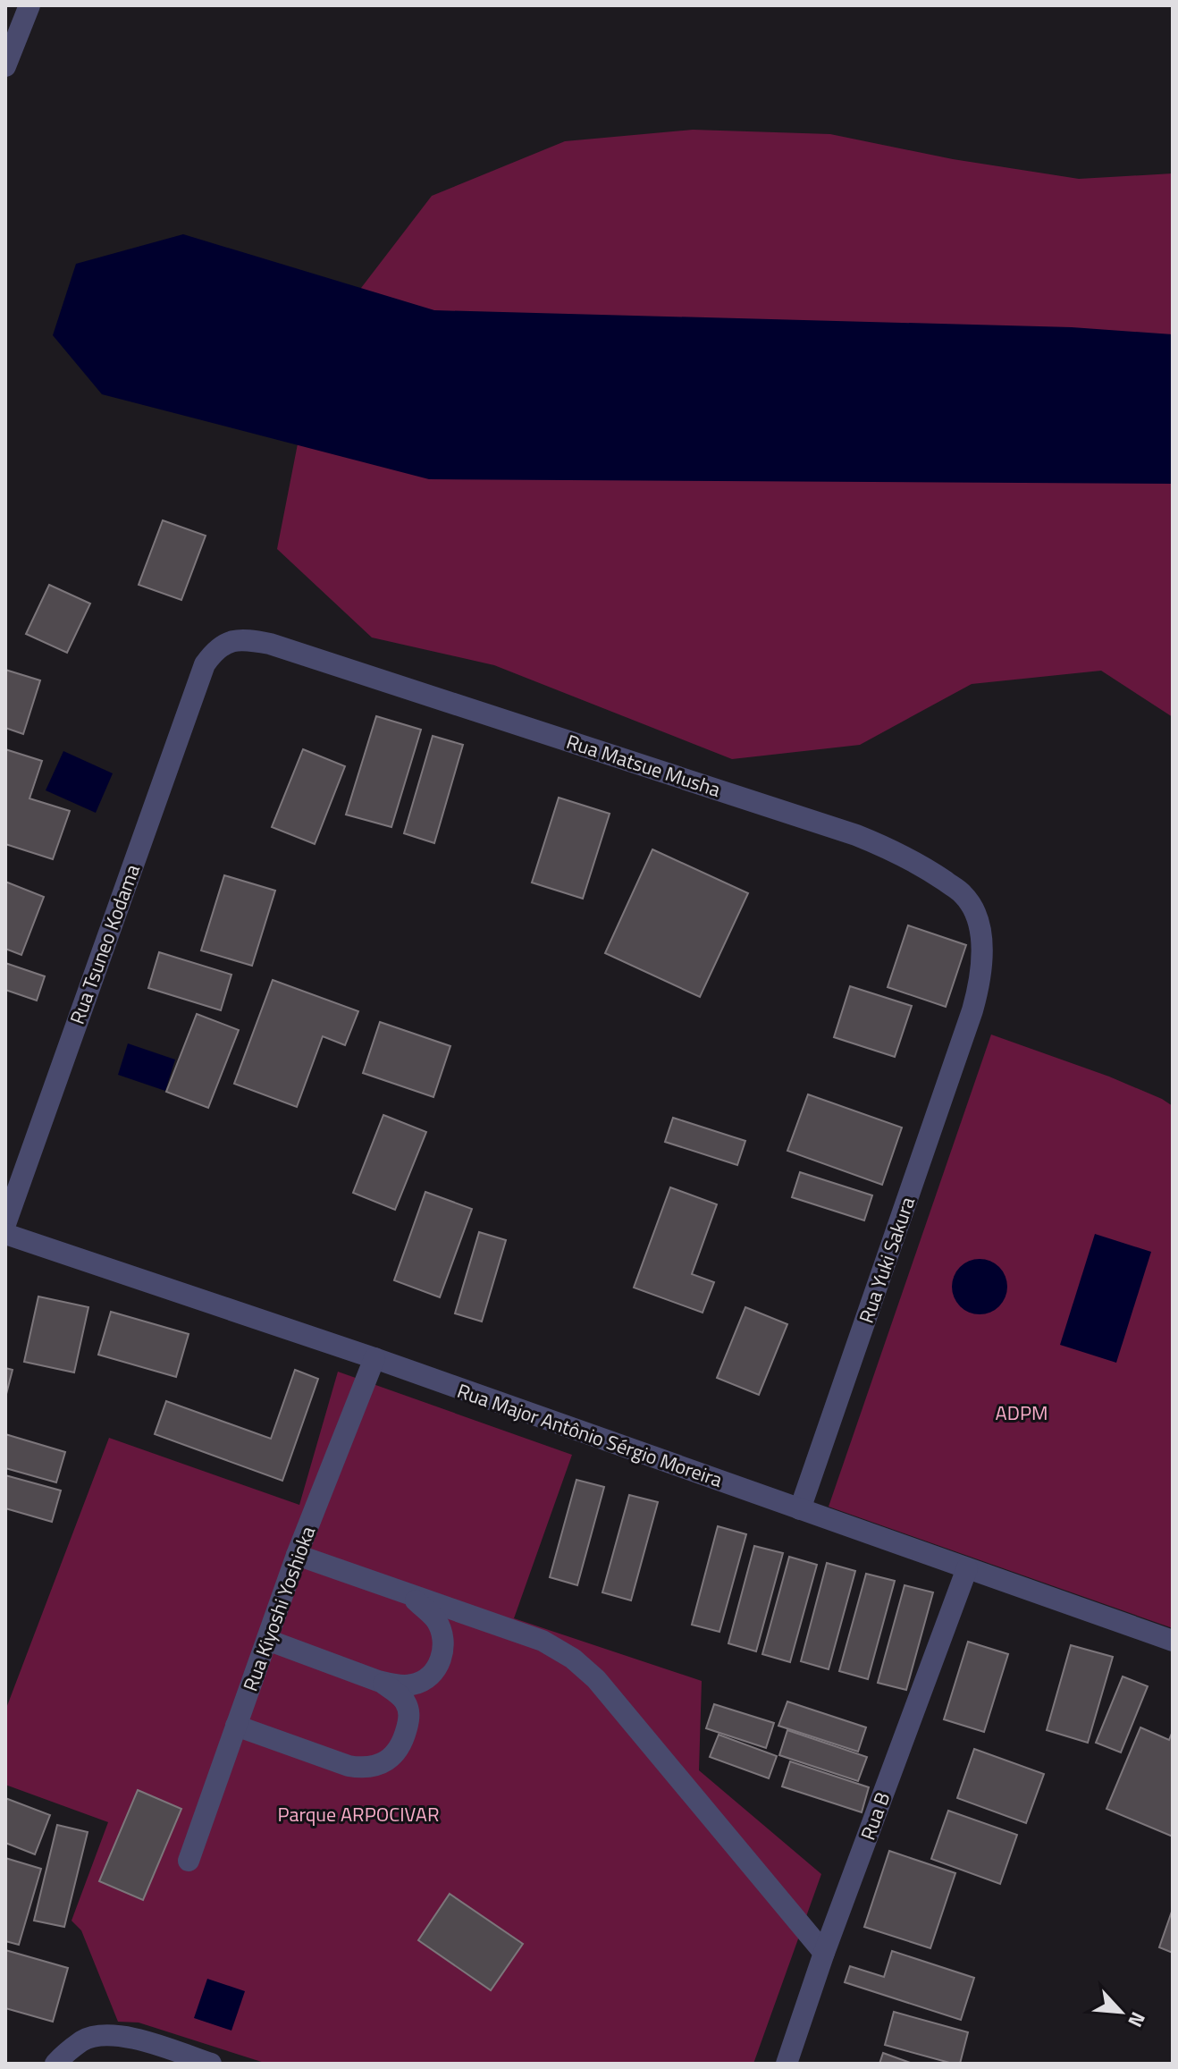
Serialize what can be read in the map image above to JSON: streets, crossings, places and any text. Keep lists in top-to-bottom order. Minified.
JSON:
{"streets":{"street":["Rua Matsue Musha","Rua Tsuneo Kodama","Rua Yuki Sakura","Rua Major Antônio Sérgio Moreira","Rua Kiyoshi Yoshioka","Rua B"]},"crossings":[["Rua Matsue Musha","Rua Tsuneo Kodama"],["Rua Matsue Musha","Rua Yuki Sakura"],["Rua Yuki Sakura","Rua Major Antônio Sérgio Moreira"],["Rua Major Antônio Sérgio Moreira","Rua Kiyoshi Yoshioka"],["Rua Major Antônio Sérgio Moreira","Rua B"]],"parks":["ADPM","Parque ARPOCIVAR"],"north":"bottom right"}
